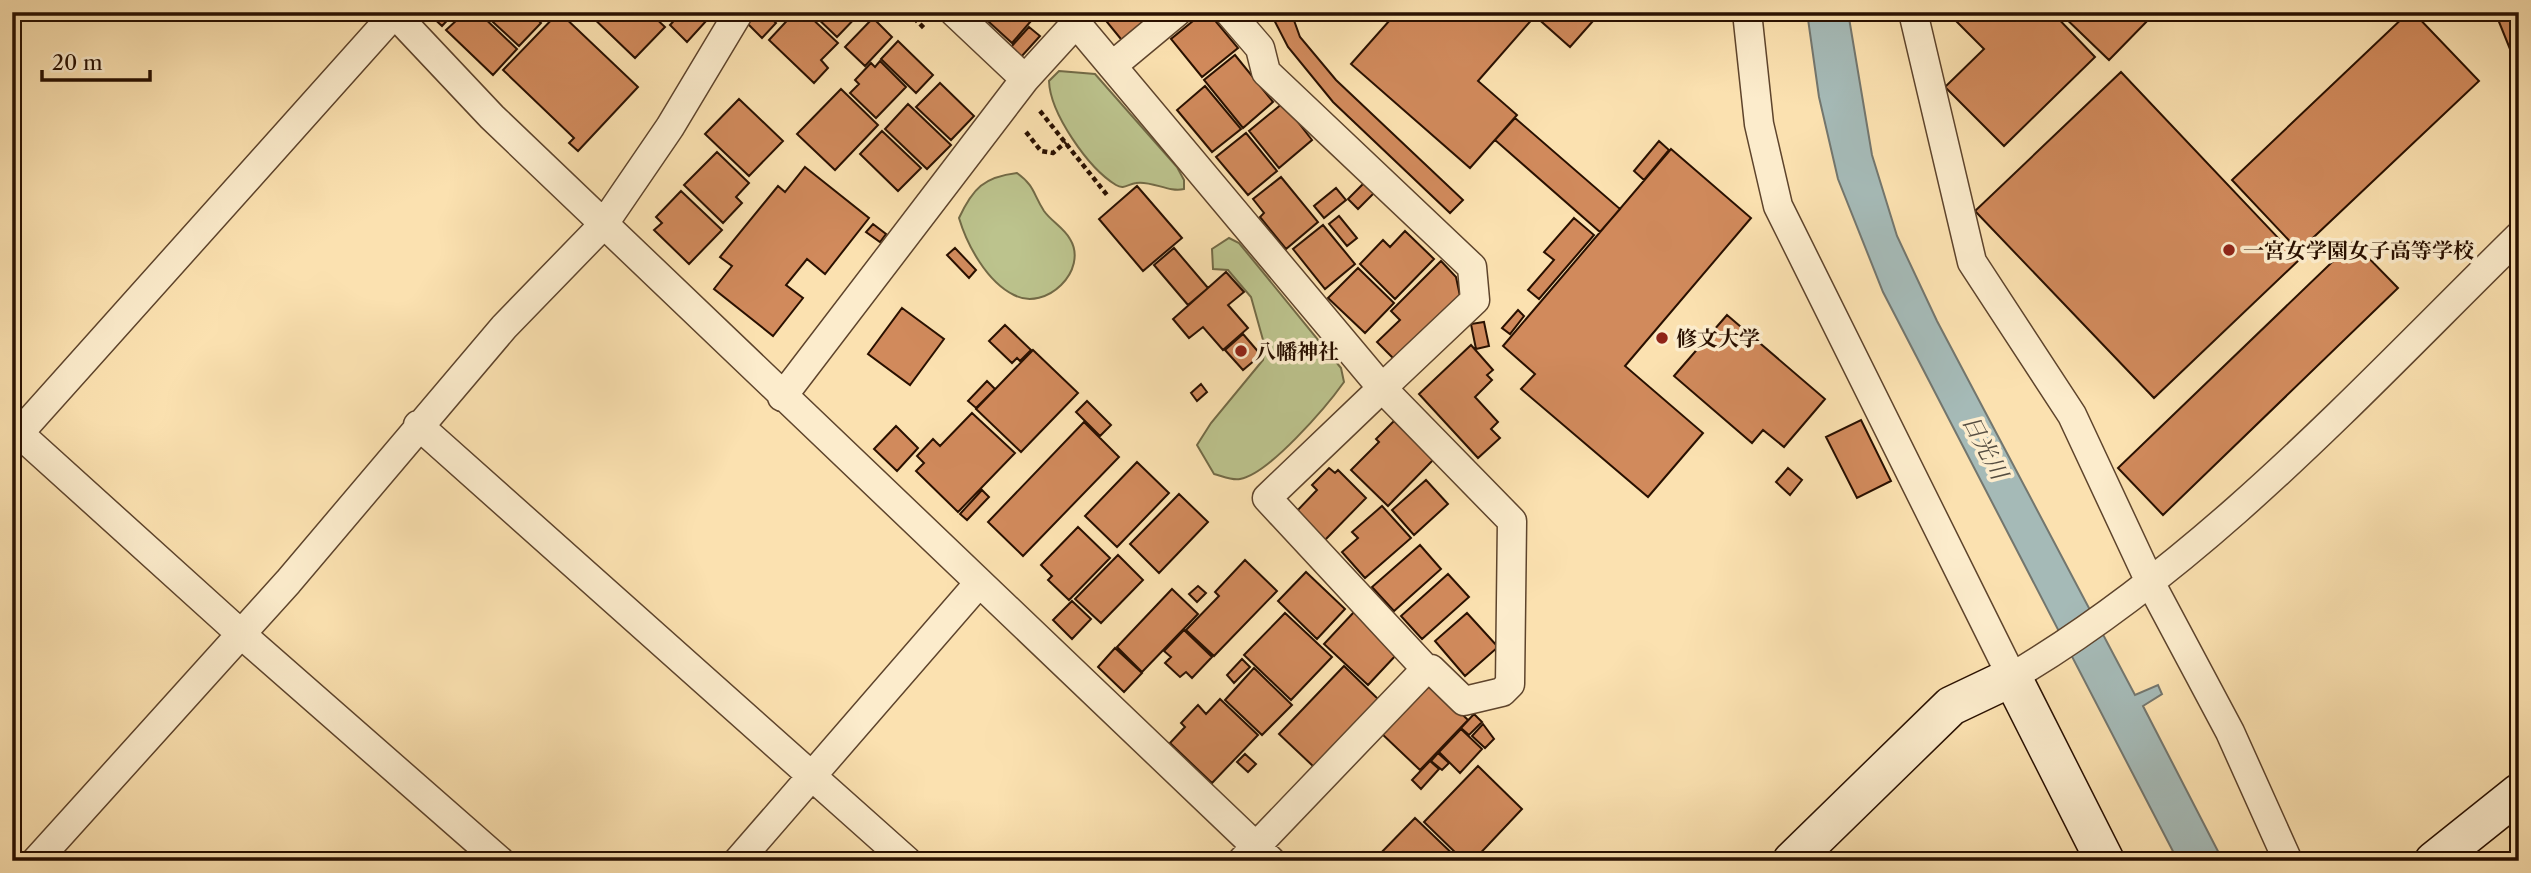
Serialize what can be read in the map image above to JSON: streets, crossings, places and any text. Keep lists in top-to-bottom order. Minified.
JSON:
{"water":["日光川"],"places":["一宮女学園女子高等学校","修文大学","八幡神社"],"scale_bar":"20 m"}
